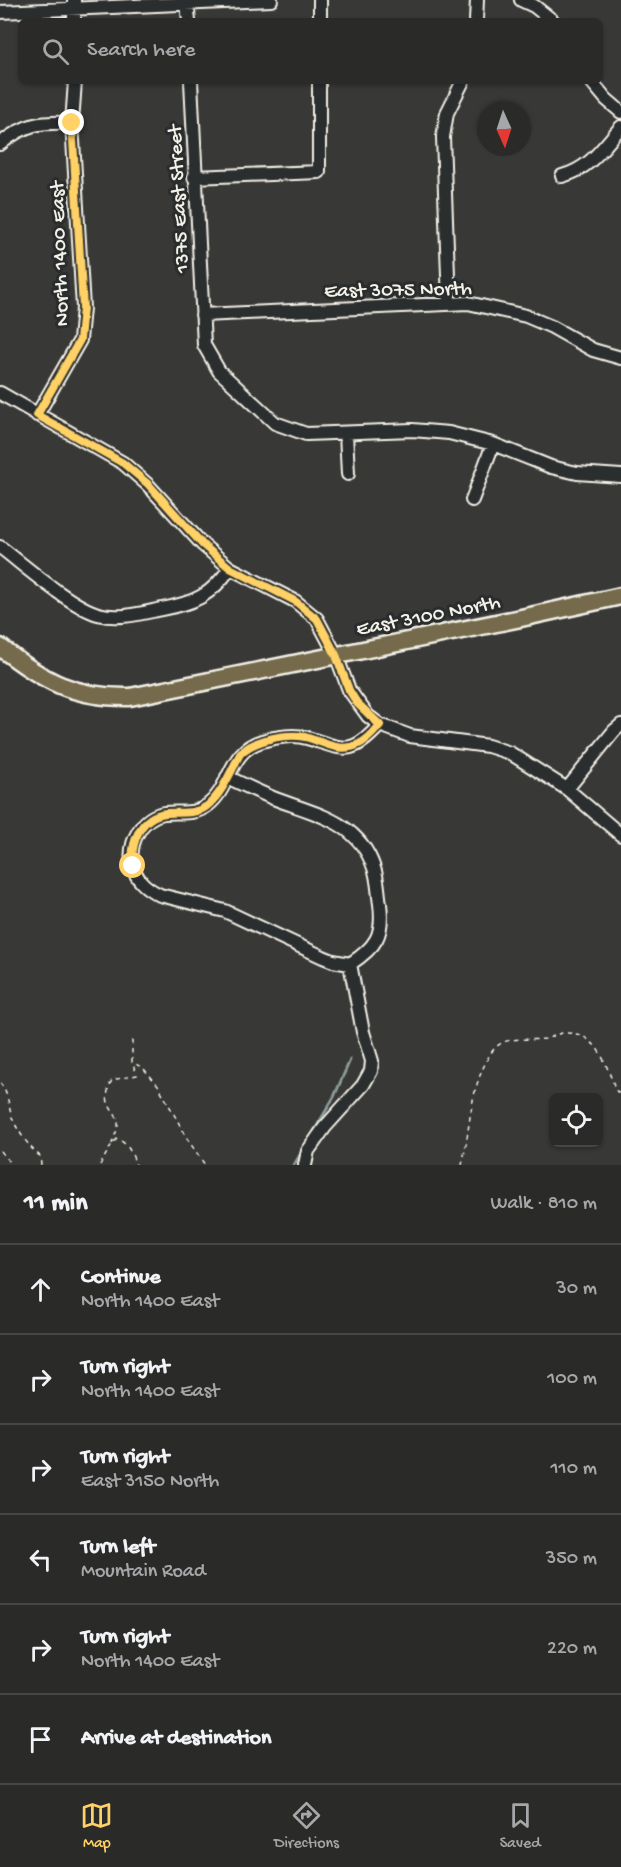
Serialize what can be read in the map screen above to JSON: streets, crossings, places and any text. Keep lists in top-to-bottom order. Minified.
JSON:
{"streets":{"main road":["East 3100 North"],"street":["1375 East Street","North 1400 East","East 3075 North"]},"crossings":[["1375 East Street","East 3075 North"]],"north":"bottom","page":{"search":"Search here","heading":["11 min","Walk · 810 m"],"list":[["Continue","North 1400 East","30 m"],["Turn right","North 1400 East","100 m"],["Turn right","East 3150 North","110 m"],["Turn left","Mountain Road","350 m"],["Turn right","North 1400 East","220 m"],"Arrive at destination"],"nav":["Map","Directions","Saved"]}}
